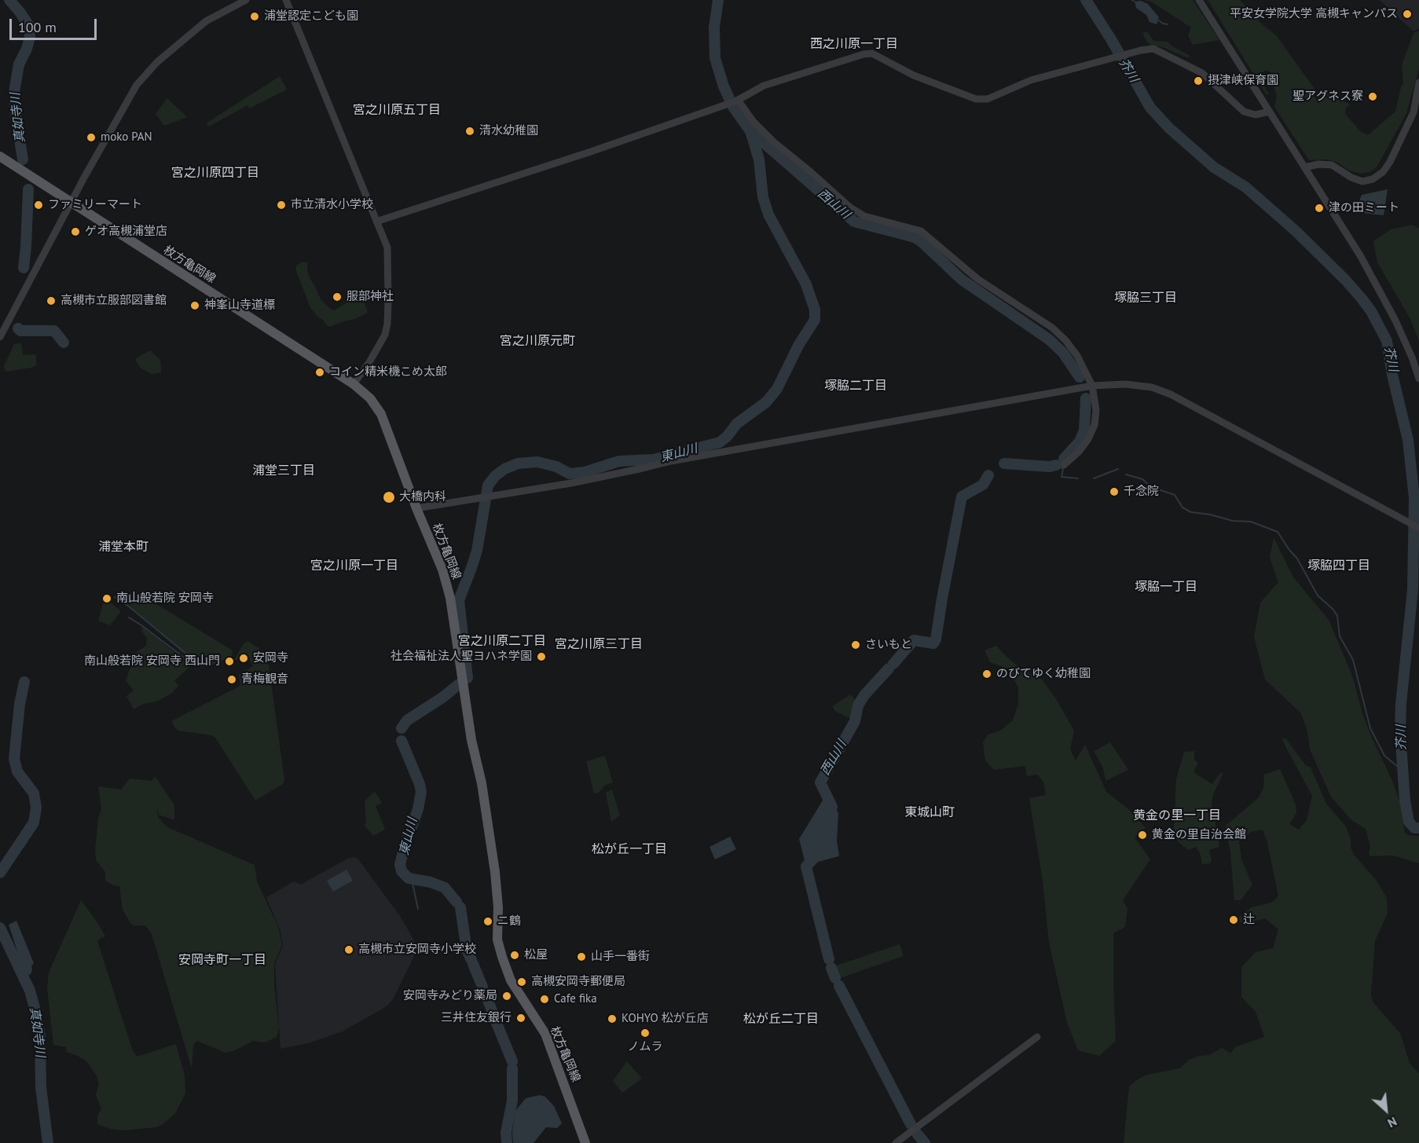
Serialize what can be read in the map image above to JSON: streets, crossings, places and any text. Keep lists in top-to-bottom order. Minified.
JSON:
{"streets":{"main road":["枚方亀岡線"]},"districts":["西之川原一丁目","宮之川原五丁目","宮之川原四丁目","塚脇三丁目","宮之川原元町","塚脇二丁目","浦堂三丁目","浦堂本町","宮之川原一丁目","塚脇四丁目","塚脇一丁目","宮之川原二丁目","宮之川原三丁目","東城山町","黄金の里一丁目","松が丘一丁目","安岡寺町一丁目","松が丘二丁目"],"water":["芥川","真如寺川","西山川","東山川"],"places":["平安女学院大学 高槻キャンパス","浦堂認定こども園","摂津峡保育園","聖アグネス寮","清水幼稚園","moko PAN","ファミリーマート","市立清水小学校","津の田ミート","ゲオ高槻浦堂店","服部神社","高槻市立服部図書館","神峯山寺道標","コイン精米機こめ太郎","千念院","大橋内科","南山般若院 安岡寺","さいもと","社会福祉法人聖ヨハネ学園","安岡寺","南山般若院 安岡寺 西山門","のびてゆく幼稚園","青梅観音","黄金の里自治会館","辻","ニ鶴","高槻市立安岡寺小学校","松屋","山手一番街","高槻安岡寺郵便局","安岡寺みどり薬局","Cafe fika","三井住友銀行","KOHYO 松が丘店","ノムラ"],"scale_bar":"100 m","north":"bottom right"}
